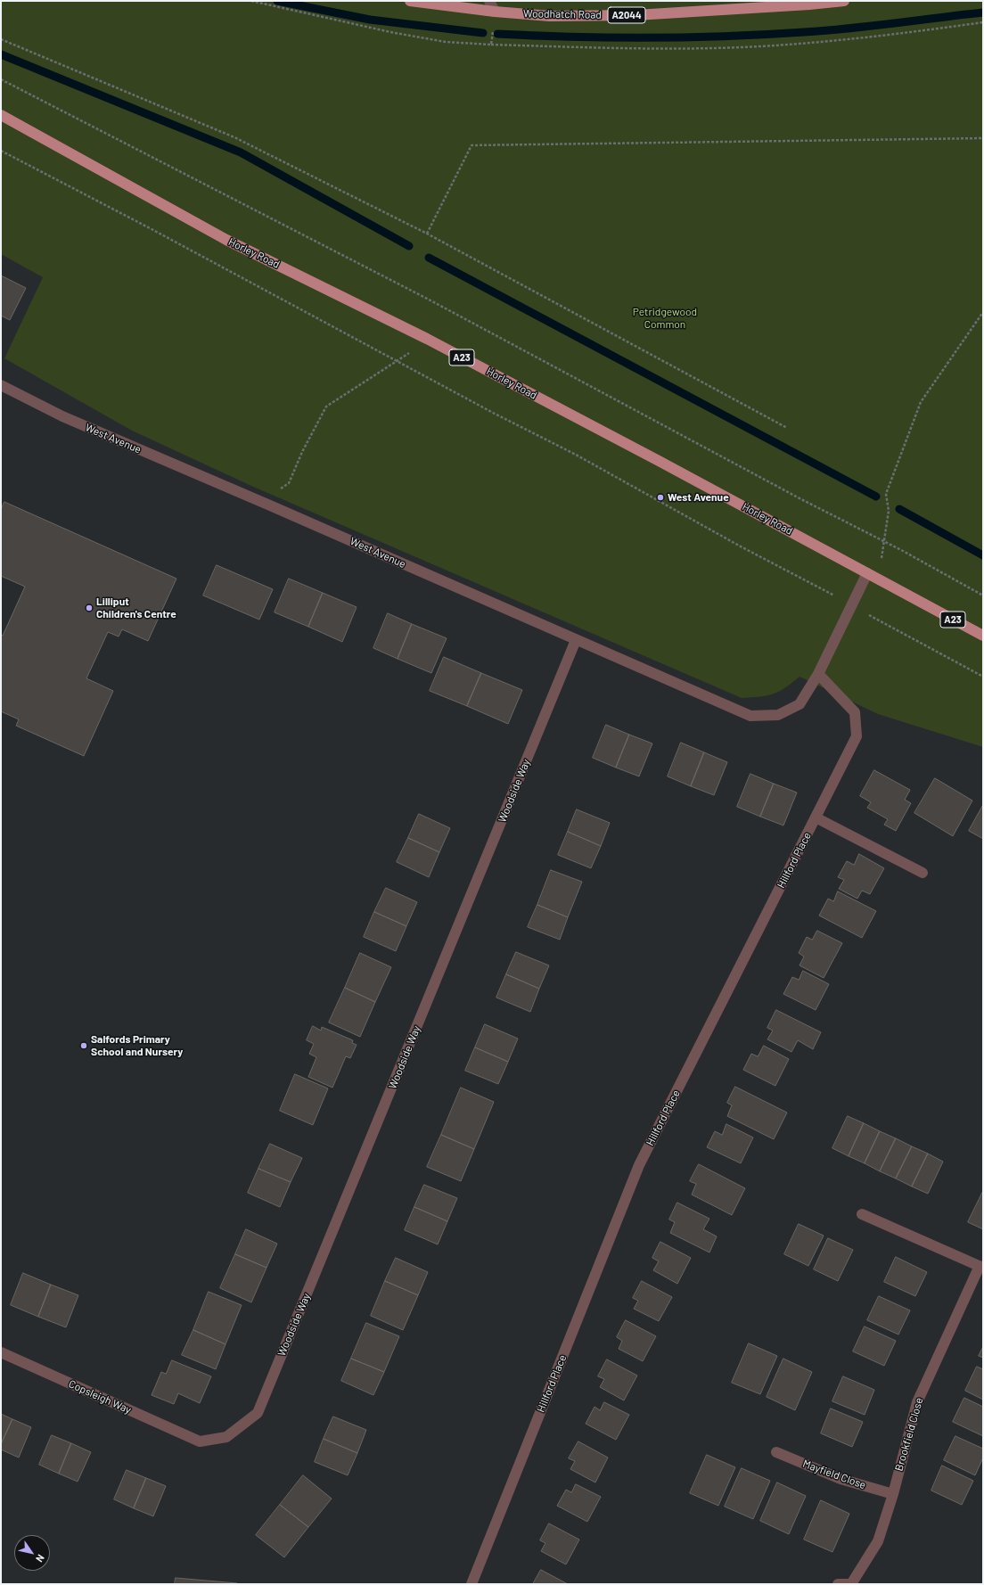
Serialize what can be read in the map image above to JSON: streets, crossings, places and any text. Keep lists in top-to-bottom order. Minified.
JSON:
{"streets":{"main road":["Woodhatch Road","A2044","Horley Road","A23"],"street":["West Avenue","Woodside Way","Hillford Place","Copsleigh Way","Brookfield Close","Mayfield Close"]},"crossings":[["Horley Road","West Avenue"],["West Avenue","Woodside Way"],["West Avenue","Hillford Place"],["Woodside Way","Copsleigh Way"],["Brookfield Close","Mayfield Close"]],"parks":["Petridgewood Common"],"places":["West Avenue","Lilliput Children's Centre","Salfords Primary School and Nursery"],"north":"bottom right"}
